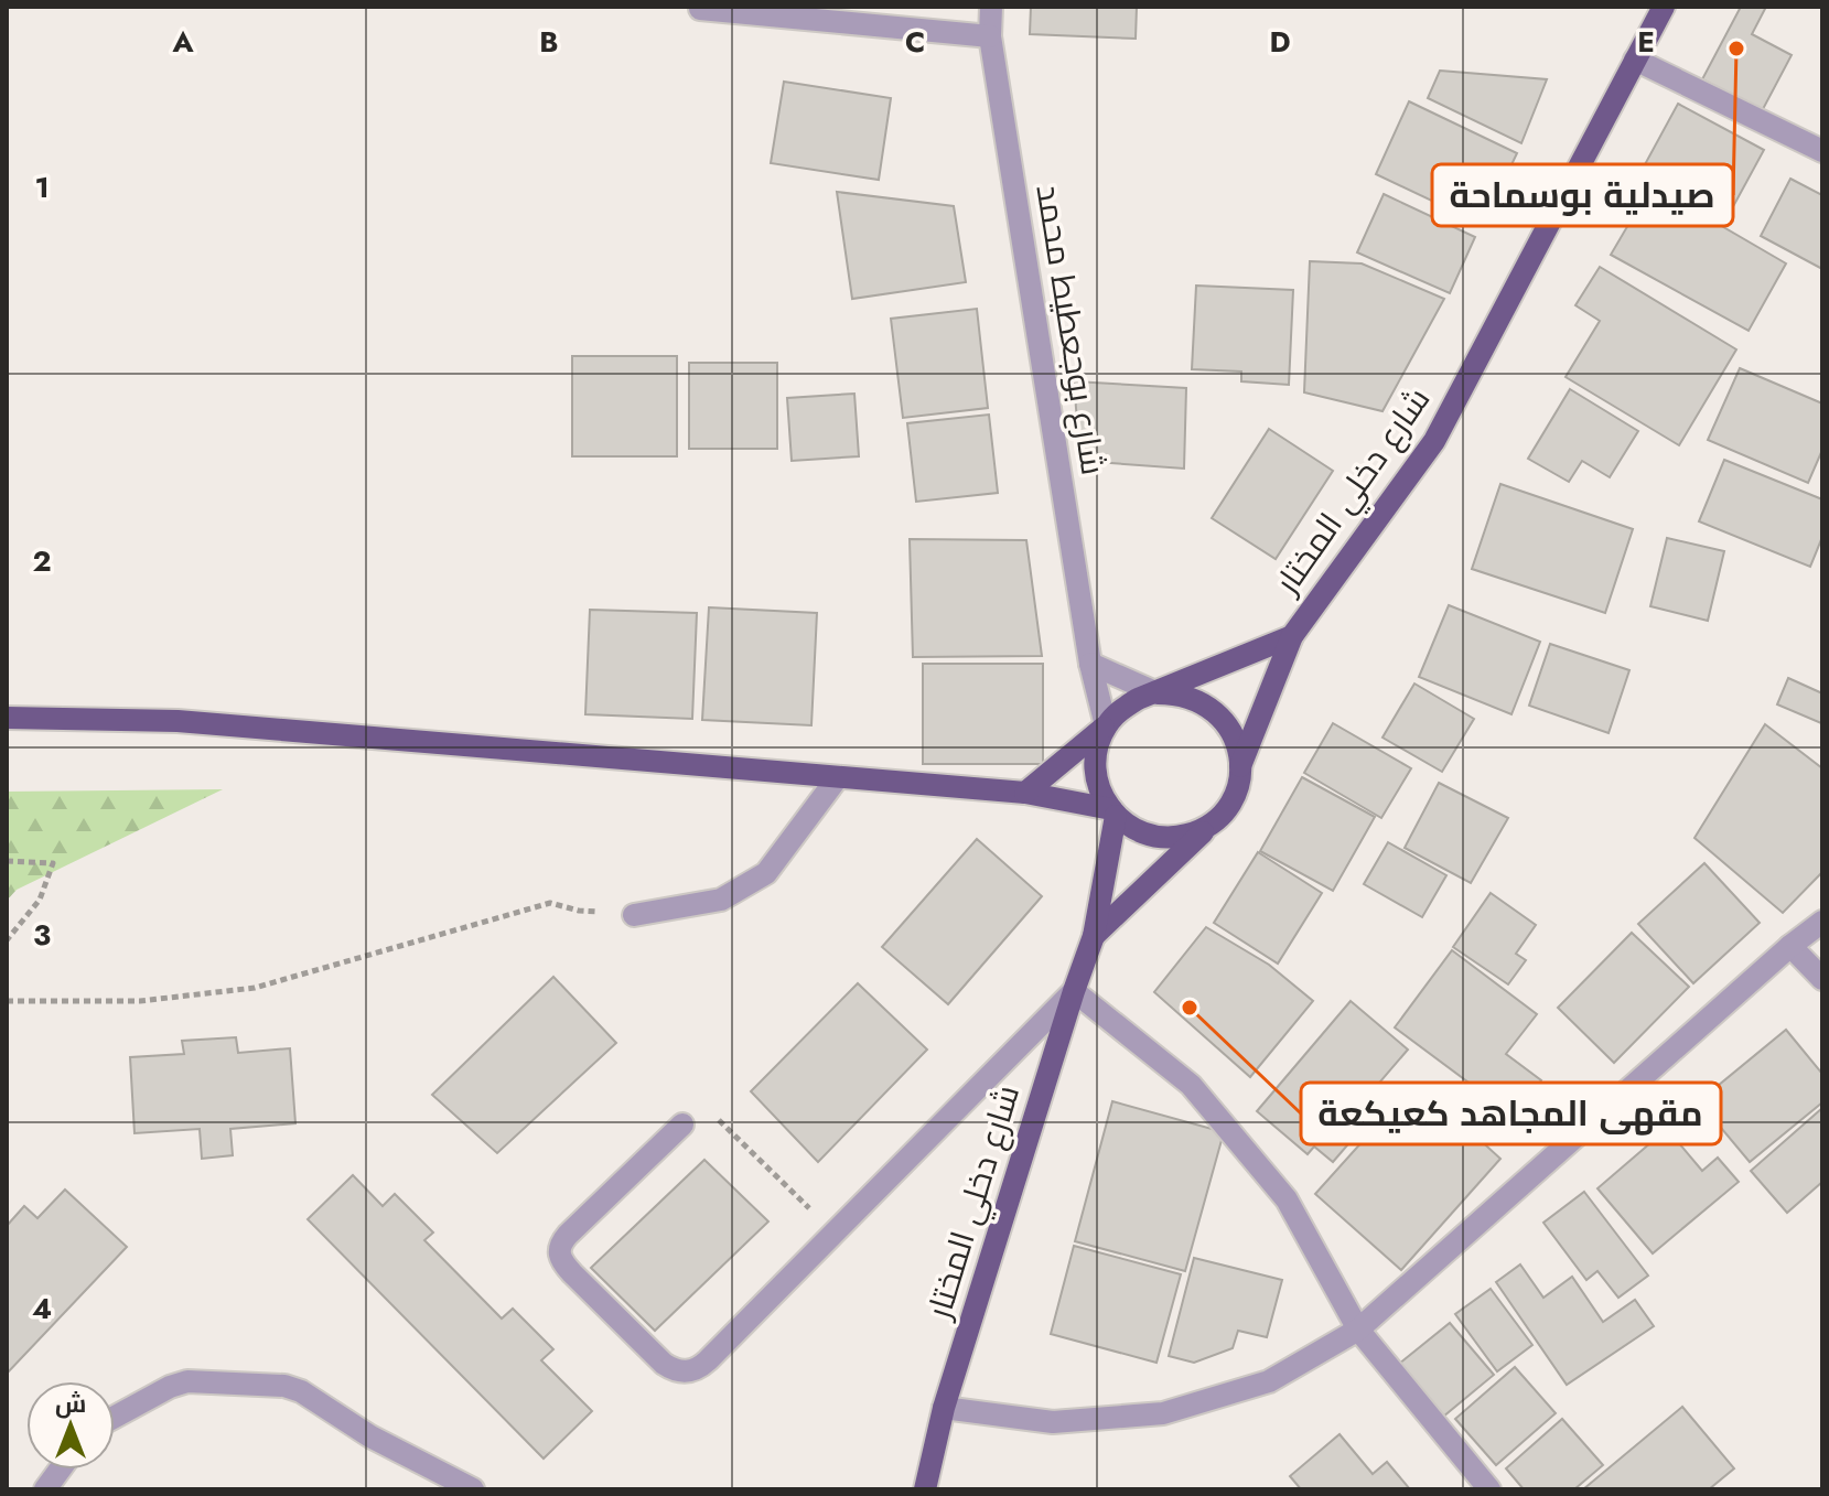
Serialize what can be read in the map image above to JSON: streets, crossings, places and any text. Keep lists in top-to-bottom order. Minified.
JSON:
{"streets":{"main road":["شارع دخلي المختار"],"street":["شارع بوجعطيط محمد"]},"crossings":[["شارع بوجعطيط محمد","شارع دخلي المختار"]],"places":["صيدلية بوسماحة","مقهى المجاهد كعيكعة"],"north":"top","grid":{"columns":["A","B","C","D","E"],"rows":["1","2","3","4"]}}
